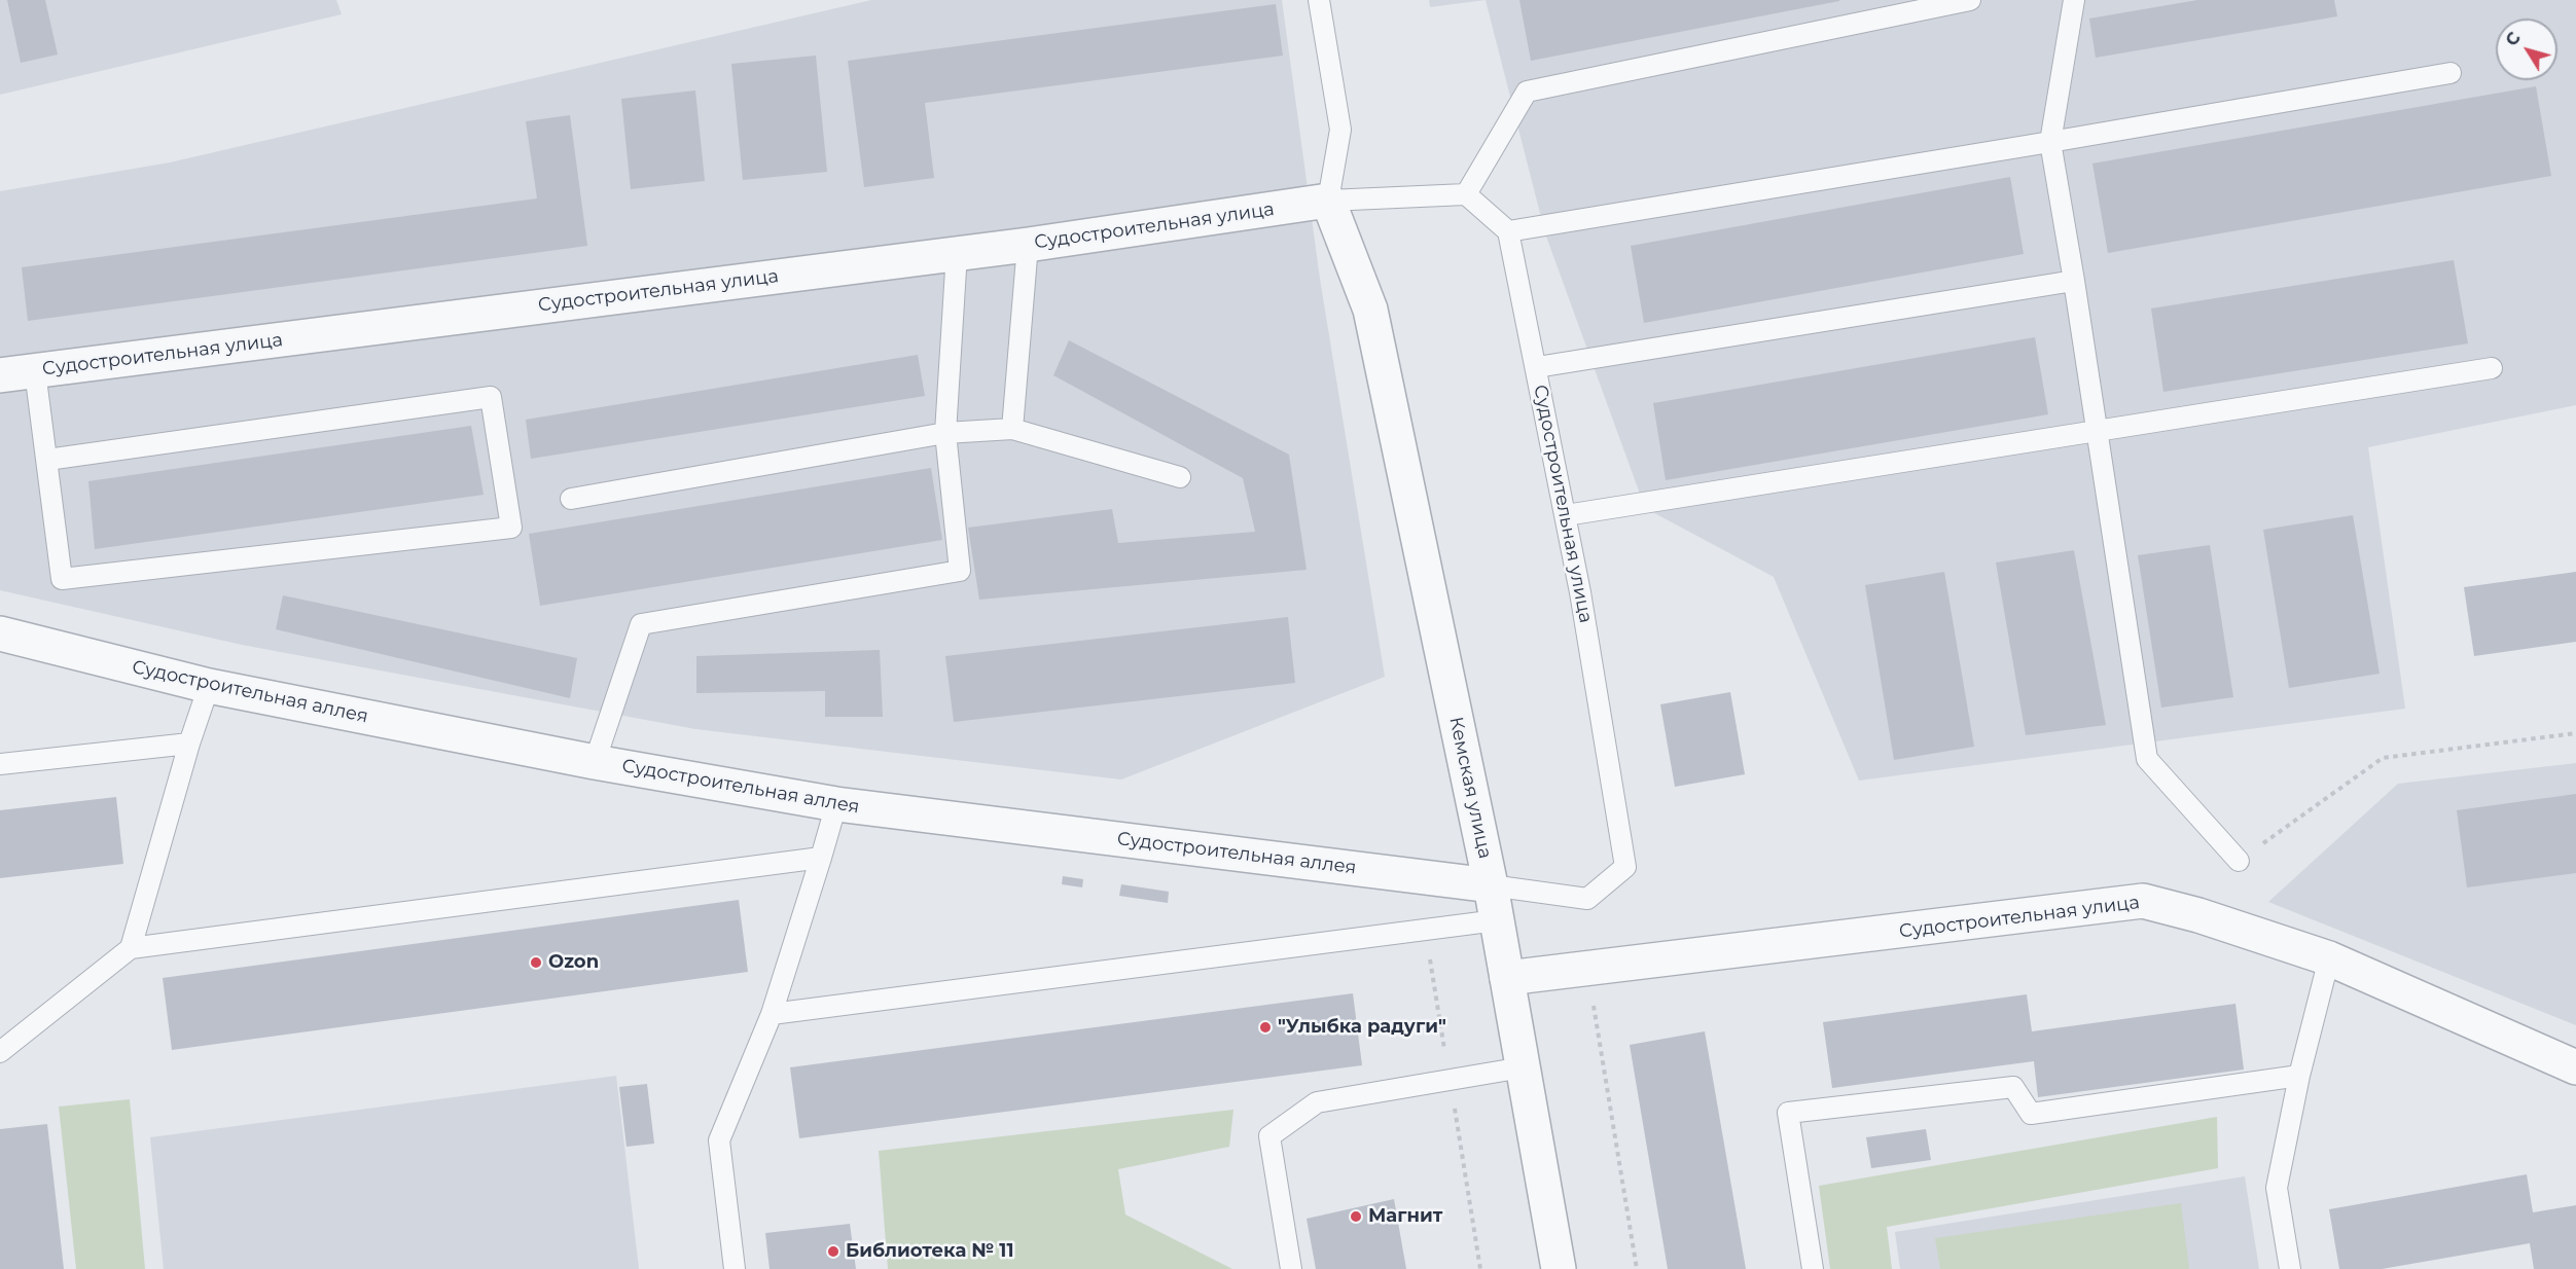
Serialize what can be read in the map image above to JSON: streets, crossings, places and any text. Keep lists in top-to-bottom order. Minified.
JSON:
{"streets":{"street":["Судостроительная улица","Судостроительная аллея","Кемская улица"]},"crossings":[["Судостроительная улица","Судостроительная аллея"],["Судостроительная улица","Кемская улица"],["Судостроительная аллея","Кемская улица"]],"places":["Ozon","\"Улыбка радуги\"","Магнит","Библиотека № 11"],"north":"top left"}
